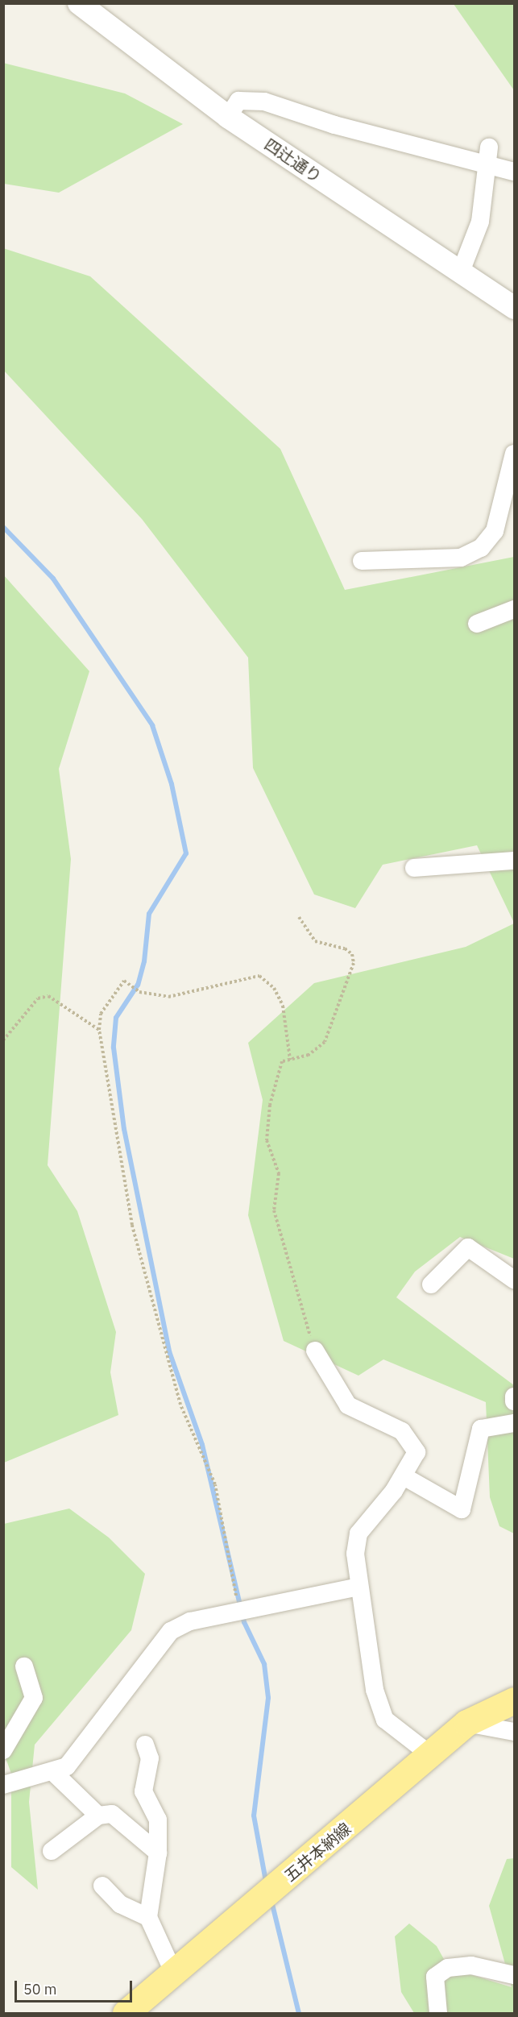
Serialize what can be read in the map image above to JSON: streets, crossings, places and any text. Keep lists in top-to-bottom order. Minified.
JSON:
{"streets":{"main road":["五井本納線"],"street":["四辻通り"]},"scale_bar":"50 m"}
